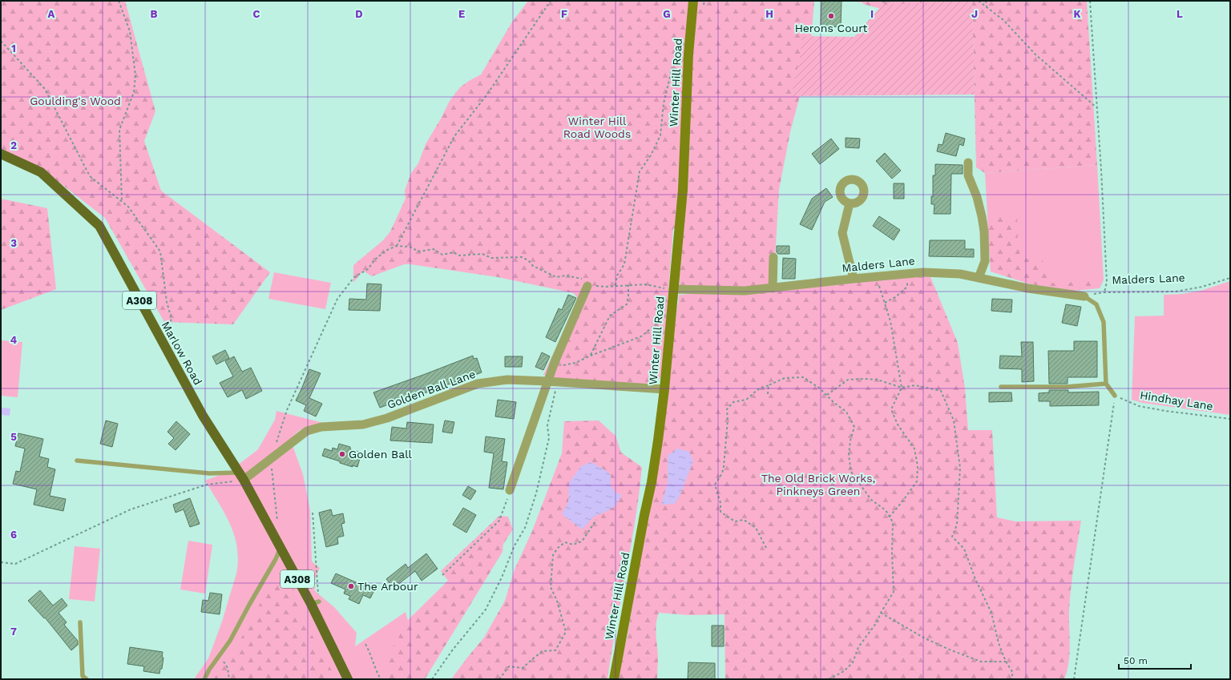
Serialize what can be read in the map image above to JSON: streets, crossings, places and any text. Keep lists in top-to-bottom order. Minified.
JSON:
{"streets":{"main road":["A308","Marlow Road"],"street":["Winter Hill Road","Malders Lane","Golden Ball Lane"],"path":["Hindhay Lane"]},"crossings":[["Winter Hill Road","Malders Lane"],["Winter Hill Road","Golden Ball Lane"],["A308","Marlow Road"],["A308","Golden Ball Lane"],["Marlow Road","Golden Ball Lane"]],"parks":["Goulding's Wood","Winter Hill Road Woods","The Old Brick Works, Pinkneys Green"],"places":["Herons Court","Golden Ball","The Arbour"],"scale_bar":"50 m","grid":{"columns":["A","B","C","D","E","F","G","H","I","J","K","L"],"rows":["1","2","3","4","5","6","7"]}}
